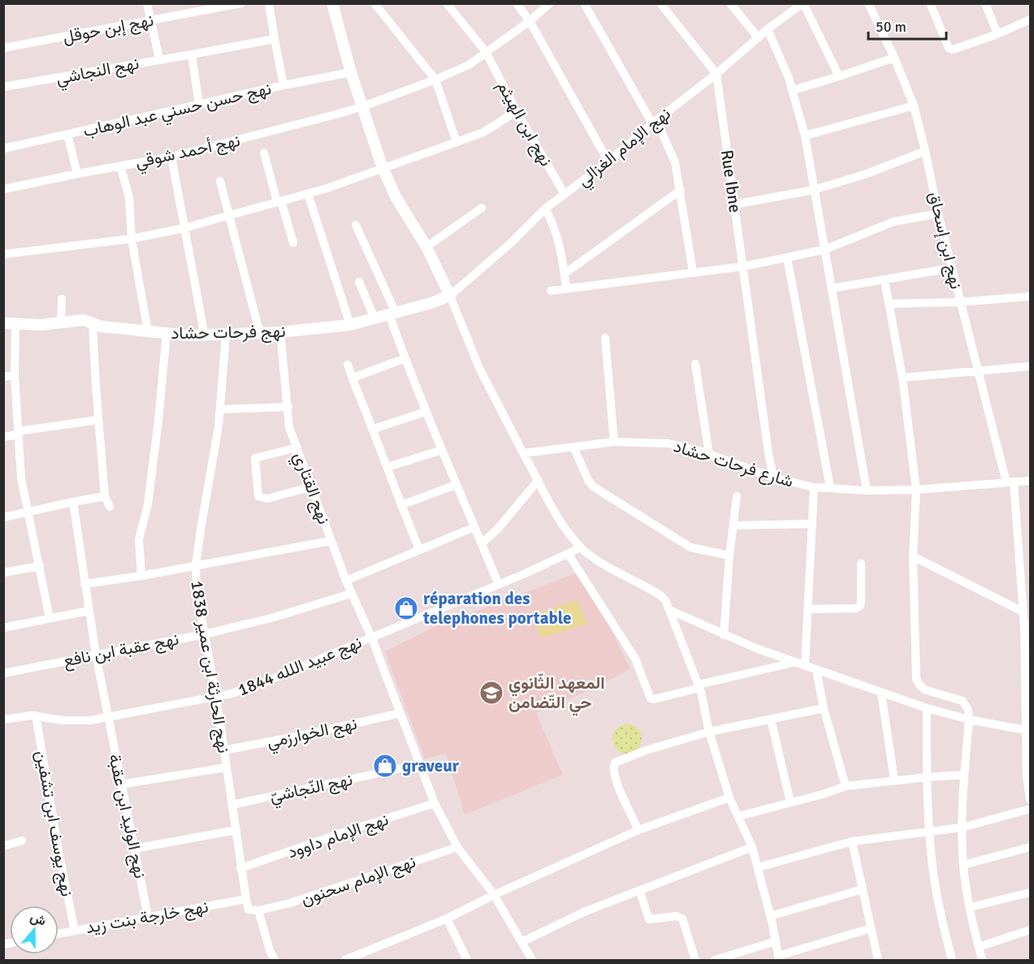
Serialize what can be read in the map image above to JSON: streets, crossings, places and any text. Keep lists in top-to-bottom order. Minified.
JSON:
{"streets":{"street":["نهج إبن حوقل","نهج النجاشي","نهج حسن حسني عبد الوهاب","نهج ابن الهيثم","نهج الإمام الغزالي","نهج أحمد شوقي","Rue Ibne","نهج ابن إسحاق","نهج فرحات حشاد","شارع فرحات حشاد","نهج القتاري","نهج عقبة ابن نافع","نهج عبيد اللله 1844","نهج الحارثة ابن عمير 1838","نهج الخوارزمي","نهج النّجاشيّ","نهج الوليد ابن عقبة","نهج يوسف ابن تشفين","نهج الإمام داوود","نهج الإمام سحنون","نهج خارجة بنت زيد"]},"crossings":[["نهج ابن الهيثم","نهج الإمام الغزالي"],["نهج ابن الهيثم","نهج أحمد شوقي"],["نهج الإمام الغزالي","Rue Ibne"],["نهج الإمام الغزالي","نهج فرحات حشاد"],["Rue Ibne","شارع فرحات حشاد"],["نهج ابن إسحاق","شارع فرحات حشاد"],["نهج فرحات حشاد","نهج القتاري"],["نهج فرحات حشاد","نهج الحارثة ابن عمير 1838"],["نهج القتاري","نهج عقبة ابن نافع"],["نهج القتاري","نهج عبيد اللله 1844"],["نهج القتاري","نهج الخوارزمي"],["نهج القتاري","نهج النّجاشيّ"],["نهج القتاري","نهج الإمام داوود"],["نهج القتاري","نهج الإمام سحنون"],["نهج عقبة ابن نافع","نهج الحارثة ابن عمير 1838"],["نهج عقبة ابن نافع","نهج الوليد ابن عقبة"],["نهج عبيد اللله 1844","نهج الحارثة ابن عمير 1838"],["نهج عبيد اللله 1844","نهج الوليد ابن عقبة"],["نهج عبيد اللله 1844","نهج يوسف ابن تشفين"],["نهج الحارثة ابن عمير 1838","نهج الخوارزمي"],["نهج الحارثة ابن عمير 1838","نهج النّجاشيّ"],["نهج الحارثة ابن عمير 1838","نهج الإمام داوود"],["نهج الحارثة ابن عمير 1838","نهج الإمام سحنون"],["نهج الحارثة ابن عمير 1838","نهج خارجة بنت زيد"],["نهج الوليد ابن عقبة","نهج خارجة بنت زيد"],["نهج يوسف ابن تشفين","نهج خارجة بنت زيد"]],"places":{"shop":["réparation des telephones portable","graveur"],"school or university":["المعهد الثّانوي حي التّضامن"]},"scale_bar":"50 m","north":"top"}
